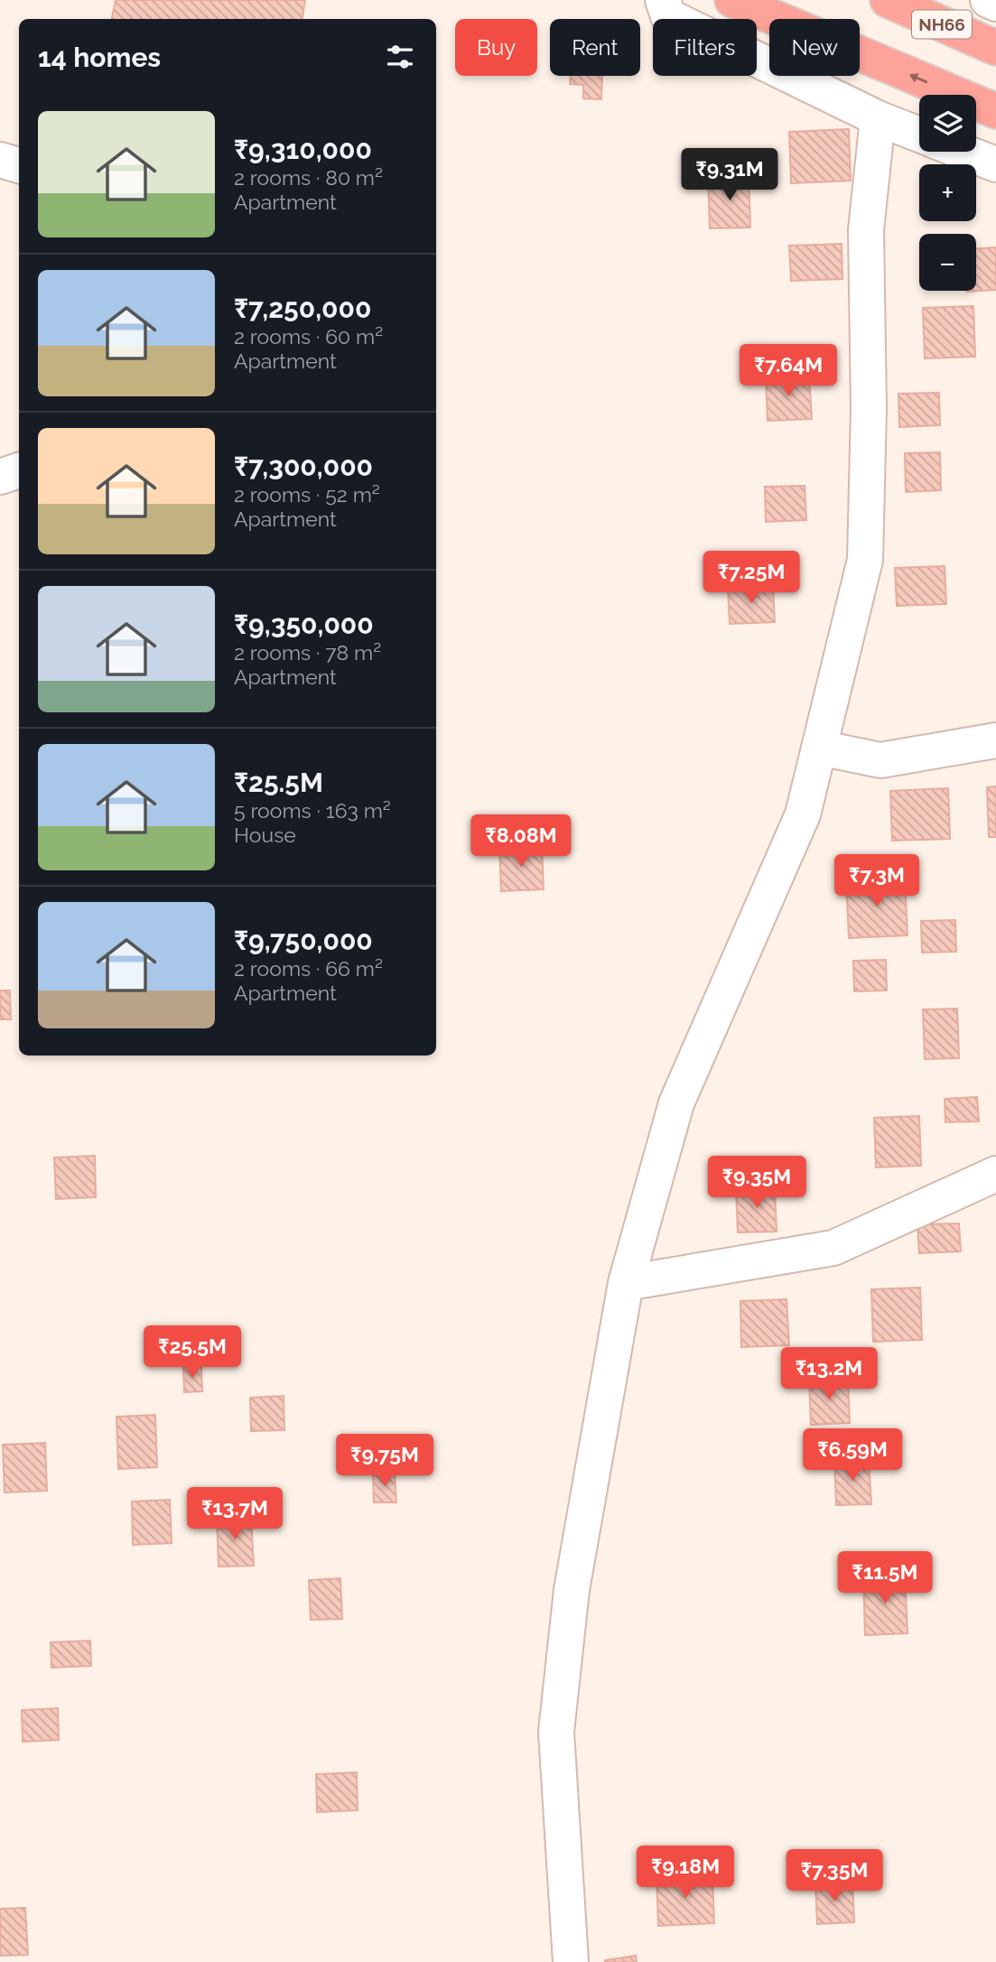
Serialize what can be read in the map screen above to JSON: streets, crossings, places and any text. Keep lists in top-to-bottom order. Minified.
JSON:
{"streets":{"highway":["NH66"]},"page":{"chip":["Buy","Rent","Filters","New"],"heading":"14 homes","map_buttons":["+","−"],"list":[{"name":"₹9,310,000","note":"2 rooms · 80 m² · Apartment"},{"name":"₹7,250,000","note":"2 rooms · 60 m² · Apartment"},{"name":"₹7,300,000","note":"2 rooms · 52 m² · Apartment"},{"name":"₹9,350,000","note":"2 rooms · 78 m² · Apartment"},{"name":"₹25.5M","note":"5 rooms · 163 m² · House"},{"name":"₹9,750,000","note":"2 rooms · 66 m² · Apartment"}],"price":["₹9.31M","₹7.64M","₹7.25M","₹8.08M","₹7.3M","₹9.35M","₹25.5M","₹13.2M","₹6.59M","₹9.75M","₹13.7M","₹11.5M","₹9.18M","₹7.35M"]}}
